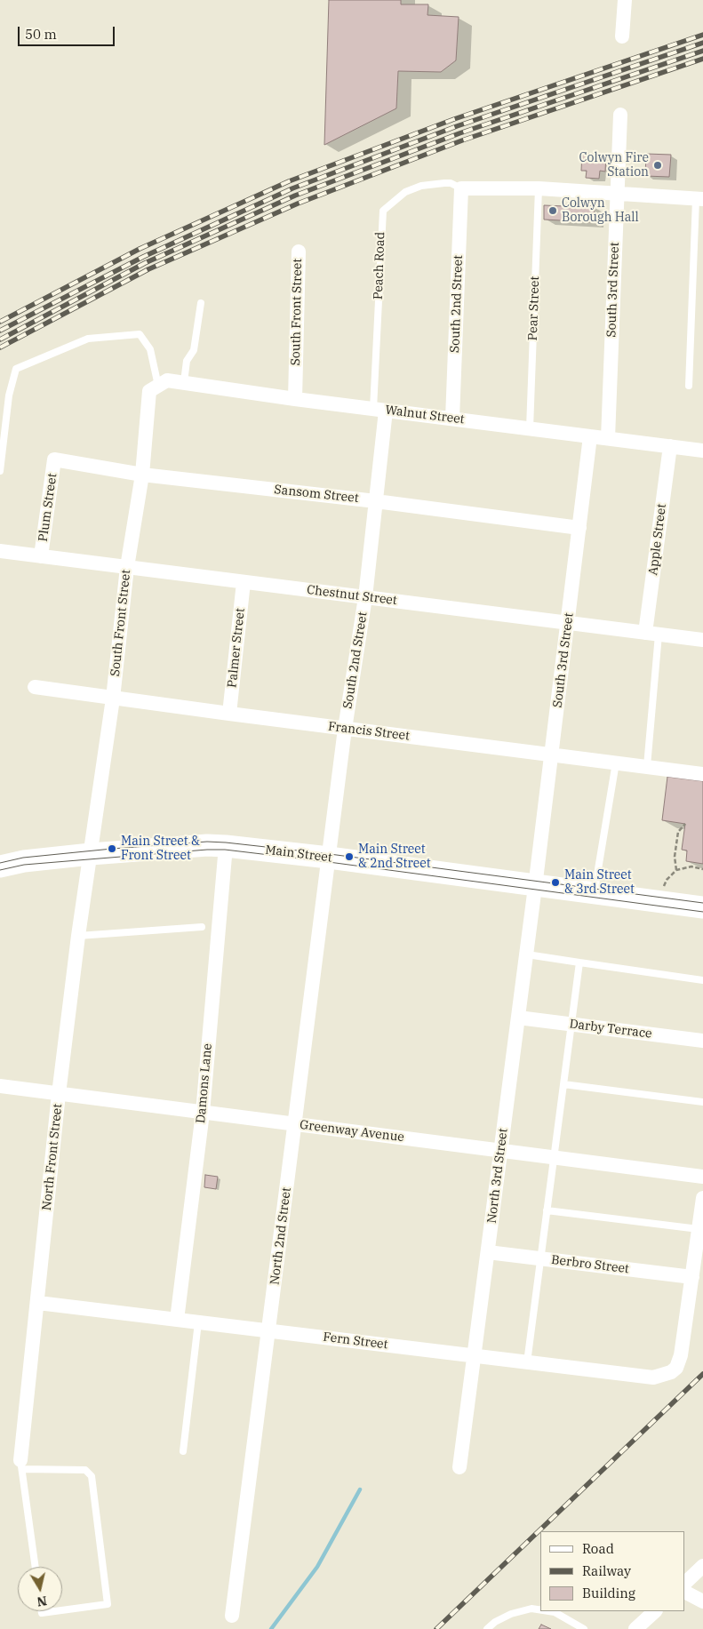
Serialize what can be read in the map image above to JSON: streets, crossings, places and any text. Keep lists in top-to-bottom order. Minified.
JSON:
{"streets":{"main road":["Main Street"],"street":["South 3rd Street","South 2nd Street","South Front Street","Walnut Street","Sansom Street","Plum Street","Apple Street","Chestnut Street","Palmer Street","Francis Street","Darby Terrace","Damons Lane","Greenway Avenue","North Front Street","North 3rd Street","North 2nd Street","Berbro Street","Fern Street"],"lane":["Peach Road","Pear Street"]},"crossings":[["Peach Road","South 2nd Street"],["Peach Road","Walnut Street"],["South 3rd Street","Walnut Street"],["South 3rd Street","Sansom Street"],["South 3rd Street","Chestnut Street"],["South 3rd Street","Francis Street"],["South 3rd Street","Main Street"],["South 3rd Street","North 3rd Street"],["South 2nd Street","Walnut Street"],["South 2nd Street","Sansom Street"],["South 2nd Street","Chestnut Street"],["South 2nd Street","Francis Street"],["South 2nd Street","Main Street"],["South 2nd Street","North 2nd Street"],["Pear Street","Walnut Street"],["South Front Street","Walnut Street"],["South Front Street","Sansom Street"],["South Front Street","Chestnut Street"],["South Front Street","Francis Street"],["South Front Street","Main Street"],["South Front Street","North Front Street"],["Walnut Street","Apple Street"],["Sansom Street","Plum Street"],["Plum Street","Chestnut Street"],["Apple Street","Chestnut Street"],["Chestnut Street","Palmer Street"],["Palmer Street","Francis Street"],["Main Street","Damons Lane"],["Main Street","North Front Street"],["Main Street","North 3rd Street"],["Main Street","North 2nd Street"],["Darby Terrace","North 3rd Street"],["Damons Lane","Greenway Avenue"],["Damons Lane","Fern Street"],["Greenway Avenue","North Front Street"],["Greenway Avenue","North 3rd Street"],["Greenway Avenue","North 2nd Street"],["North Front Street","Fern Street"],["North 3rd Street","Berbro Street"],["North 3rd Street","Fern Street"],["North 2nd Street","Fern Street"],["Berbro Street","Fern Street"]],"places":["Colwyn Fire Station","Colwyn Borough Hall","Main Street & Front Street","Main Street & 2nd Street","Main Street & 3rd Street"],"legend":["Road","Railway","Building"],"scale_bar":"50 m","north":"bottom"}
